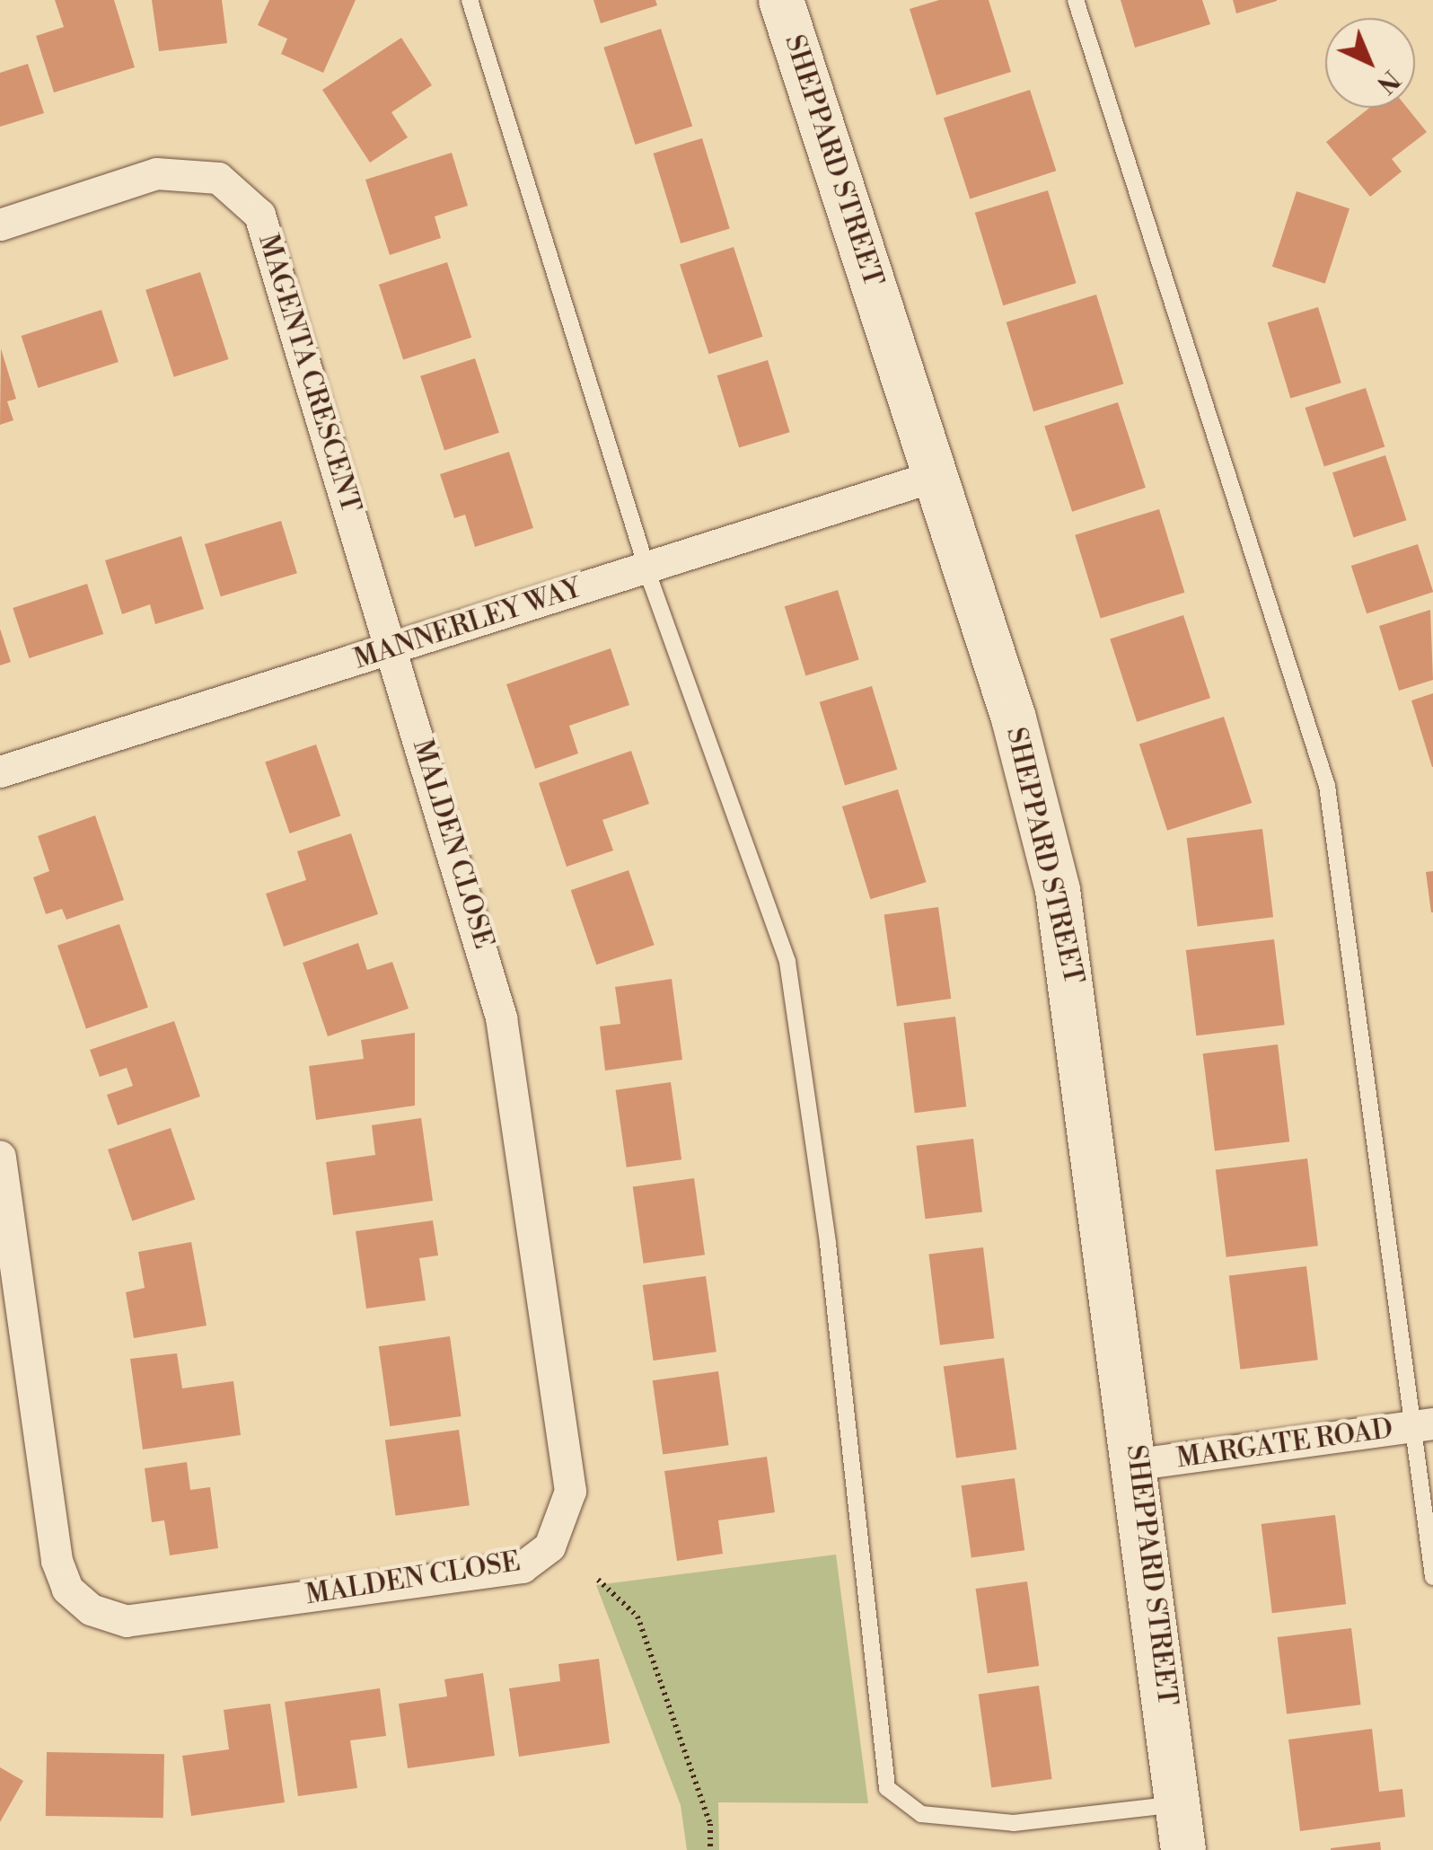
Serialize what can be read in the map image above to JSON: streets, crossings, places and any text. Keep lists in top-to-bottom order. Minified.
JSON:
{"streets":{"street":["SHEPPARD STREET","MAGENTA CRESCENT","MANNERLEY WAY","MALDEN CLOSE","MARGATE ROAD"]},"crossings":[["SHEPPARD STREET","MANNERLEY WAY"],["SHEPPARD STREET","MARGATE ROAD"],["MAGENTA CRESCENT","MANNERLEY WAY"],["MAGENTA CRESCENT","MALDEN CLOSE"],["MANNERLEY WAY","MALDEN CLOSE"]],"north":"bottom right"}
